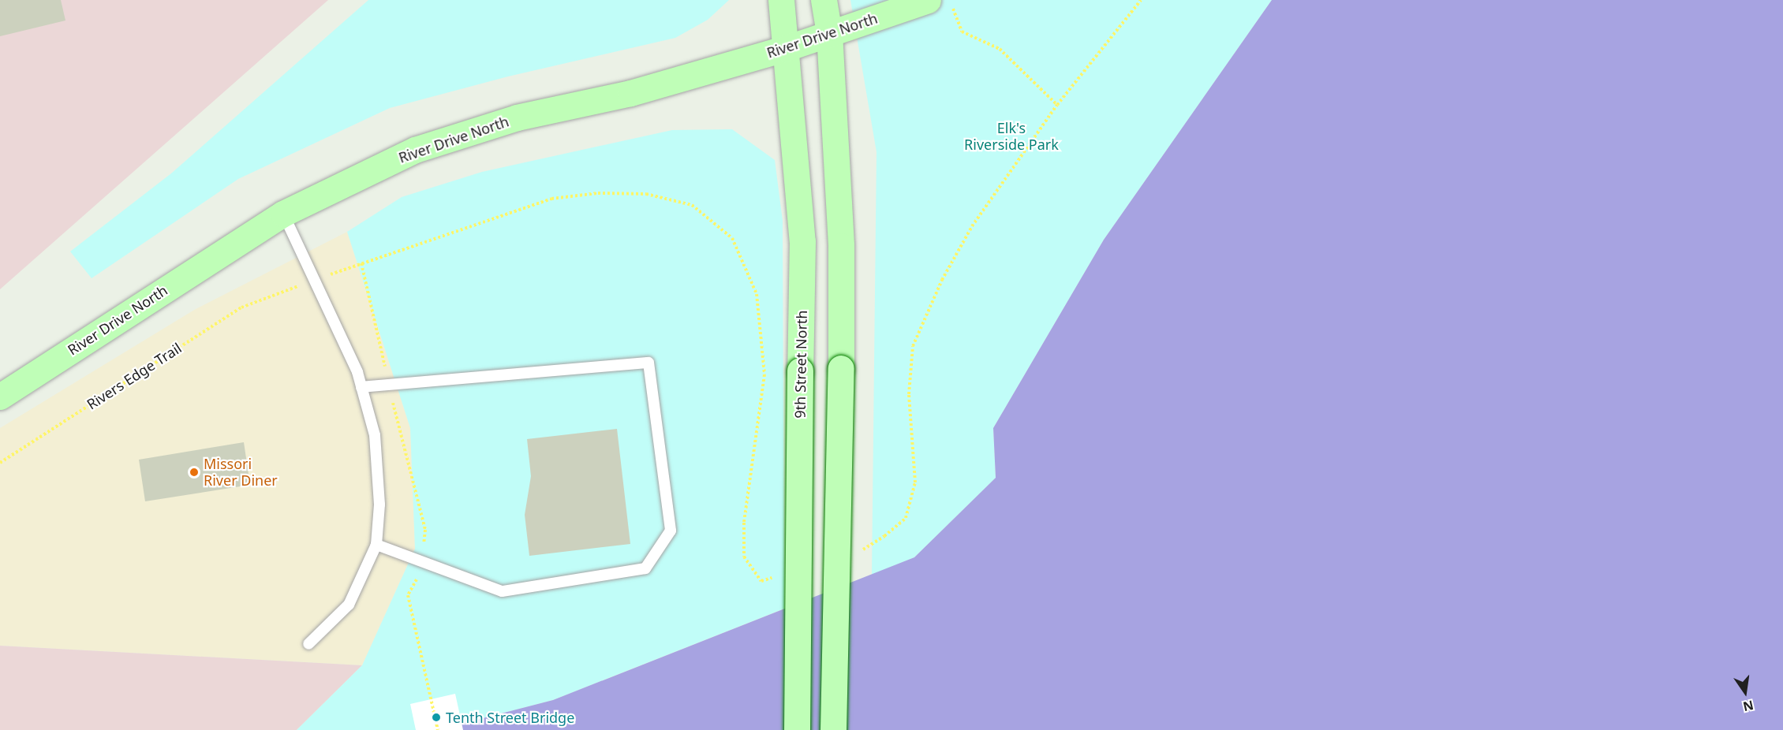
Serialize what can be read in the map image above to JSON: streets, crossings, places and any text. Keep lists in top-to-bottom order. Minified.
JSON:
{"streets":{"main road":["River Drive North","9th Street North"],"path":["Rivers Edge Trail"]},"crossings":[["River Drive North","9th Street North"]],"parks":["Elk's Riverside Park"],"places":["Missori River Diner","Tenth Street Bridge"],"north":"bottom"}
